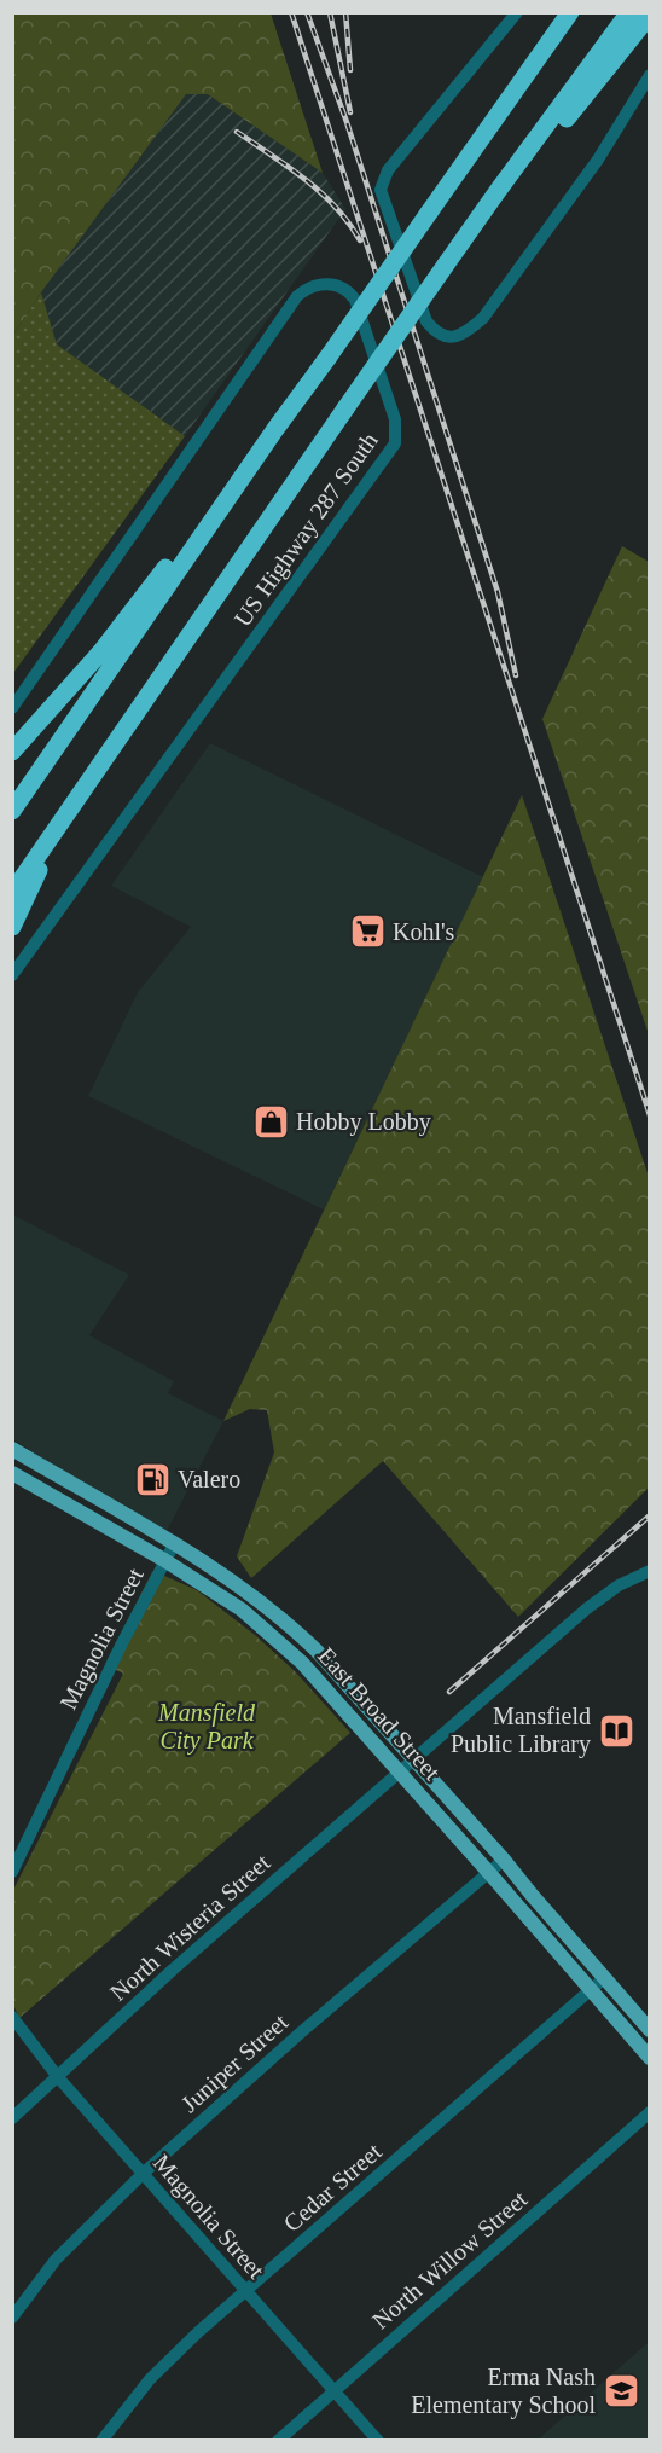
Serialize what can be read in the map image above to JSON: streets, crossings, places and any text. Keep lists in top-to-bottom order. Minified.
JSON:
{"streets":{"main road":["East Broad Street"],"street":["US Highway 287 South","Magnolia Street","North Wisteria Street","Juniper Street","Cedar Street","North Willow Street"]},"crossings":[["Magnolia Street","East Broad Street"],["Magnolia Street","North Wisteria Street"],["Magnolia Street","Juniper Street"],["Magnolia Street","Cedar Street"],["Magnolia Street","North Willow Street"],["East Broad Street","North Wisteria Street"],["East Broad Street","Juniper Street"],["East Broad Street","Cedar Street"]],"parks":["Mansfield City Park"],"places":{"supermarket":["Kohl's"],"shop":["Hobby Lobby"],"fuel station":["Valero"],"library":["Mansfield Public Library"],"school or university":["Erma Nash Elementary School"]}}
